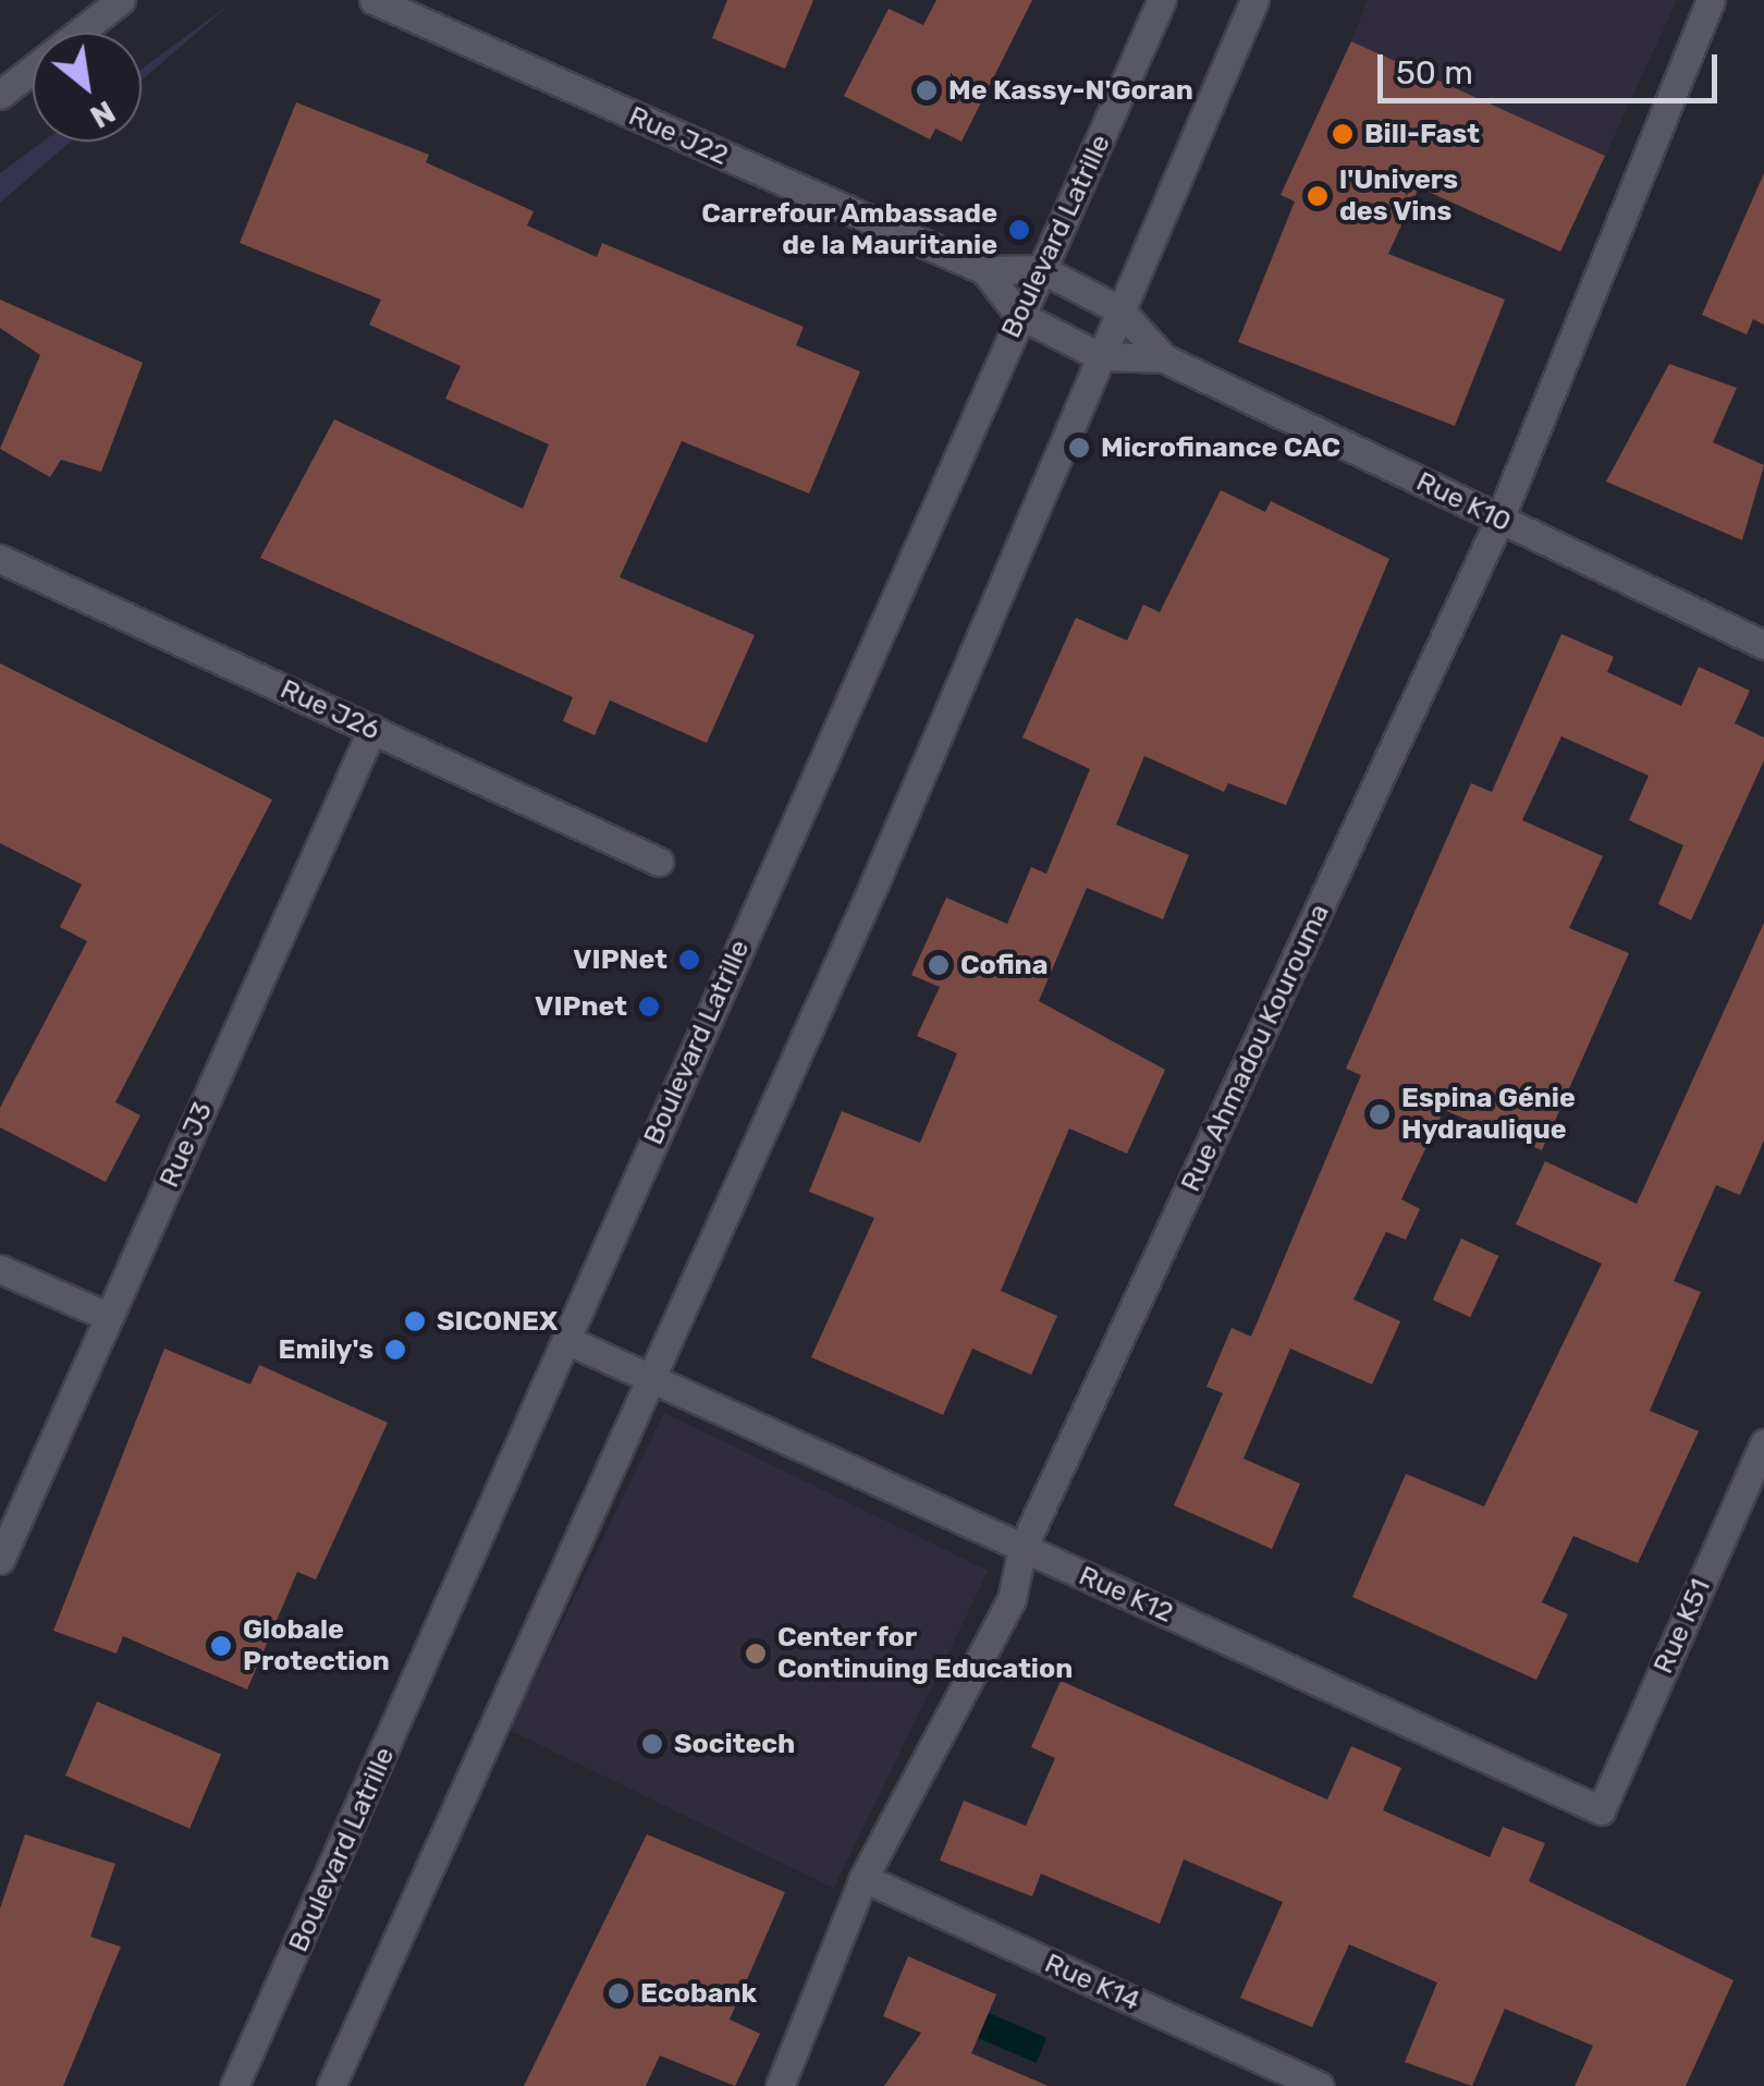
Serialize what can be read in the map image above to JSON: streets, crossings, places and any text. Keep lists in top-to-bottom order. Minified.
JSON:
{"streets":{"street":["Rue J22","Boulevard Latrille","Rue K10","Rue J26","Rue Ahmadou Kourouma","Rue J3","Rue K12","Rue K51","Rue K14"]},"crossings":[["Rue J22","Boulevard Latrille"],["Rue J22","Rue K10"],["Boulevard Latrille","Rue K12"],["Rue K10","Rue Ahmadou Kourouma"],["Rue J26","Rue J3"],["Rue Ahmadou Kourouma","Rue K12"],["Rue Ahmadou Kourouma","Rue K14"],["Rue K12","Rue K51"]],"places":["Me Kassy-N'Goran","Bill-Fast","l'Univers des Vins","Carrefour Ambassade de la Mauritanie","Microfinance CAC","VIPNet","Cofina","VIPnet","Espina Génie Hydraulique","SICONEX","Emily's","Globale Protection","Center for Continuing Education","Socitech","Ecobank"],"scale_bar":"50 m","north":"bottom right"}
